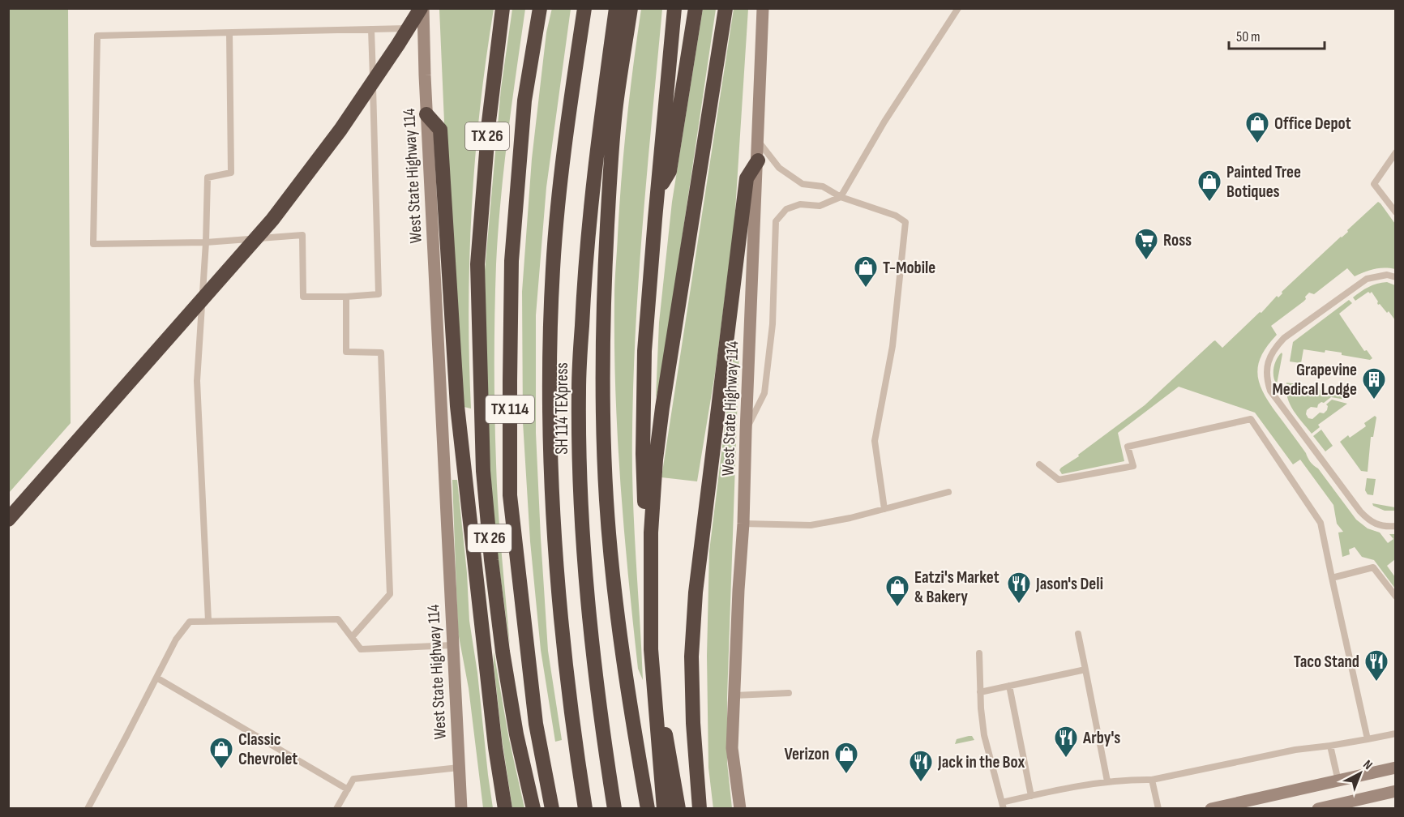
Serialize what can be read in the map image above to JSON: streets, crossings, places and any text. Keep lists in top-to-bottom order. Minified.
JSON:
{"streets":{"highway":["TX 26","SH 114 TEXpress","TX 114"],"main road":["West State Highway 114"]},"places":{"shop":["Office Depot","Painted Tree Botiques","T-Mobile","Eatzi's Market & Bakery","Classic Chevrolet","Verizon"],"supermarket":["Ross"],"building":["Grapevine Medical Lodge"],"restaurant":["Jason's Deli","Taco Stand","Arby's","Jack in the Box"]},"scale_bar":"50 m","north":"top right"}
